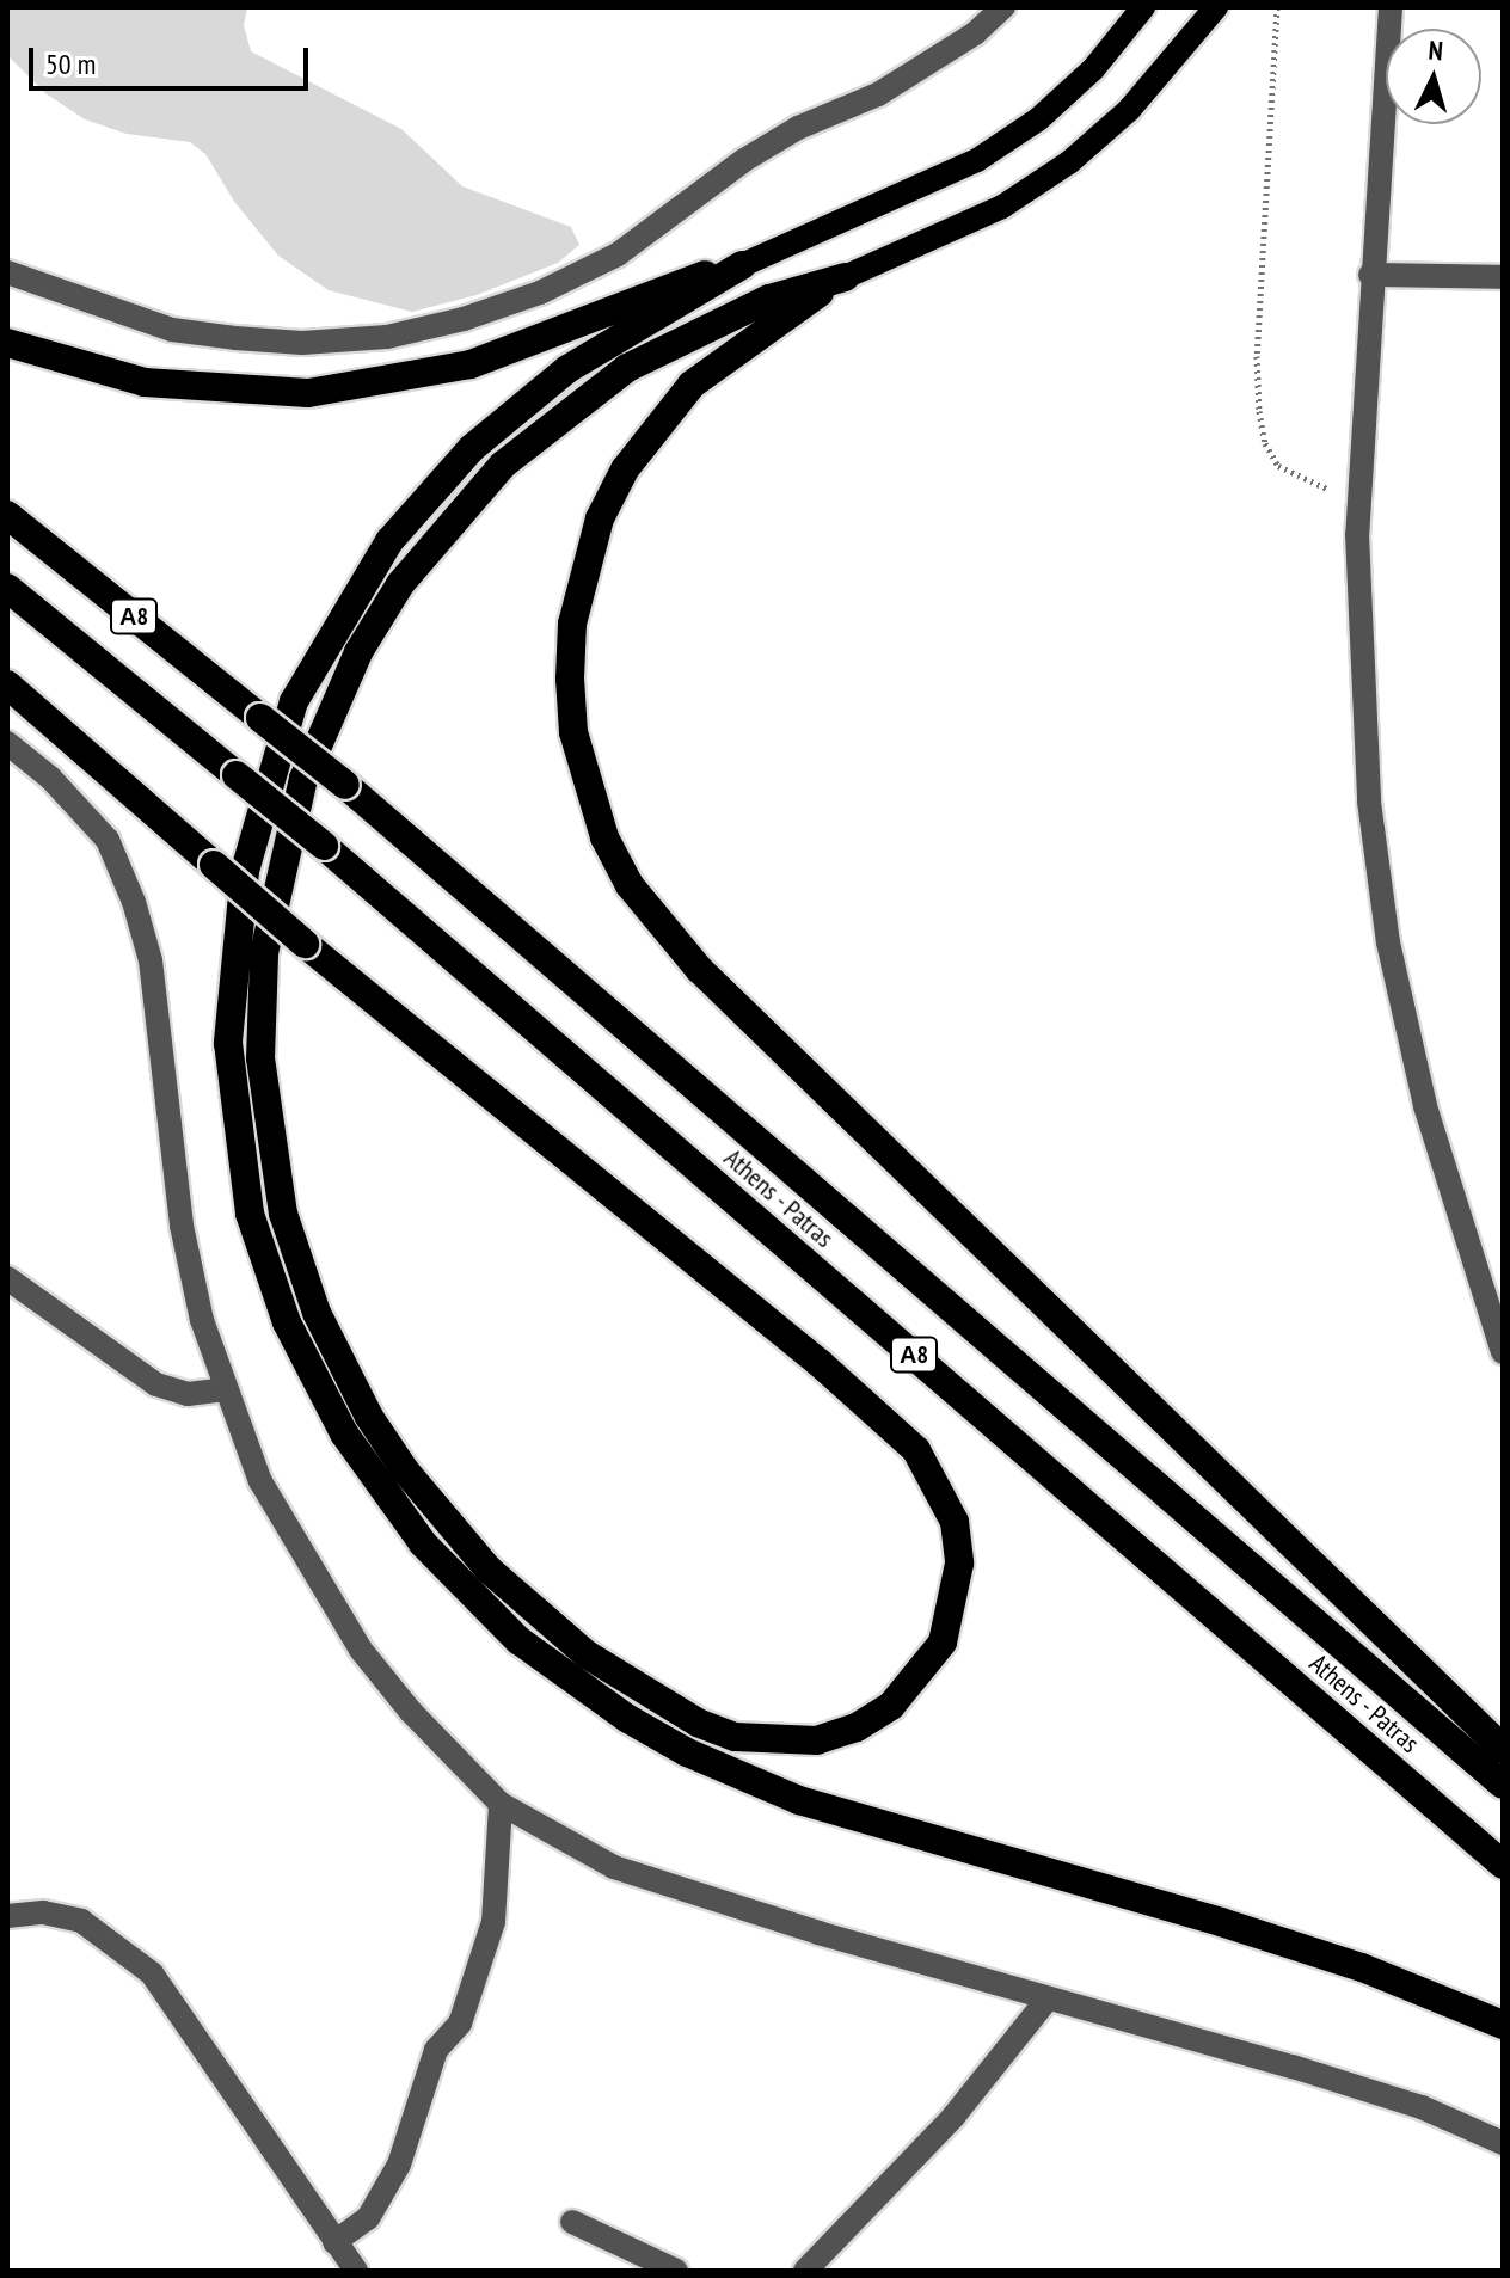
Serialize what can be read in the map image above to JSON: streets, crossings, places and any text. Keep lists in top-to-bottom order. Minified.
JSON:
{"streets":{"highway":["Α8","Athens - Patras"]},"scale_bar":"50 m","north":"top"}
